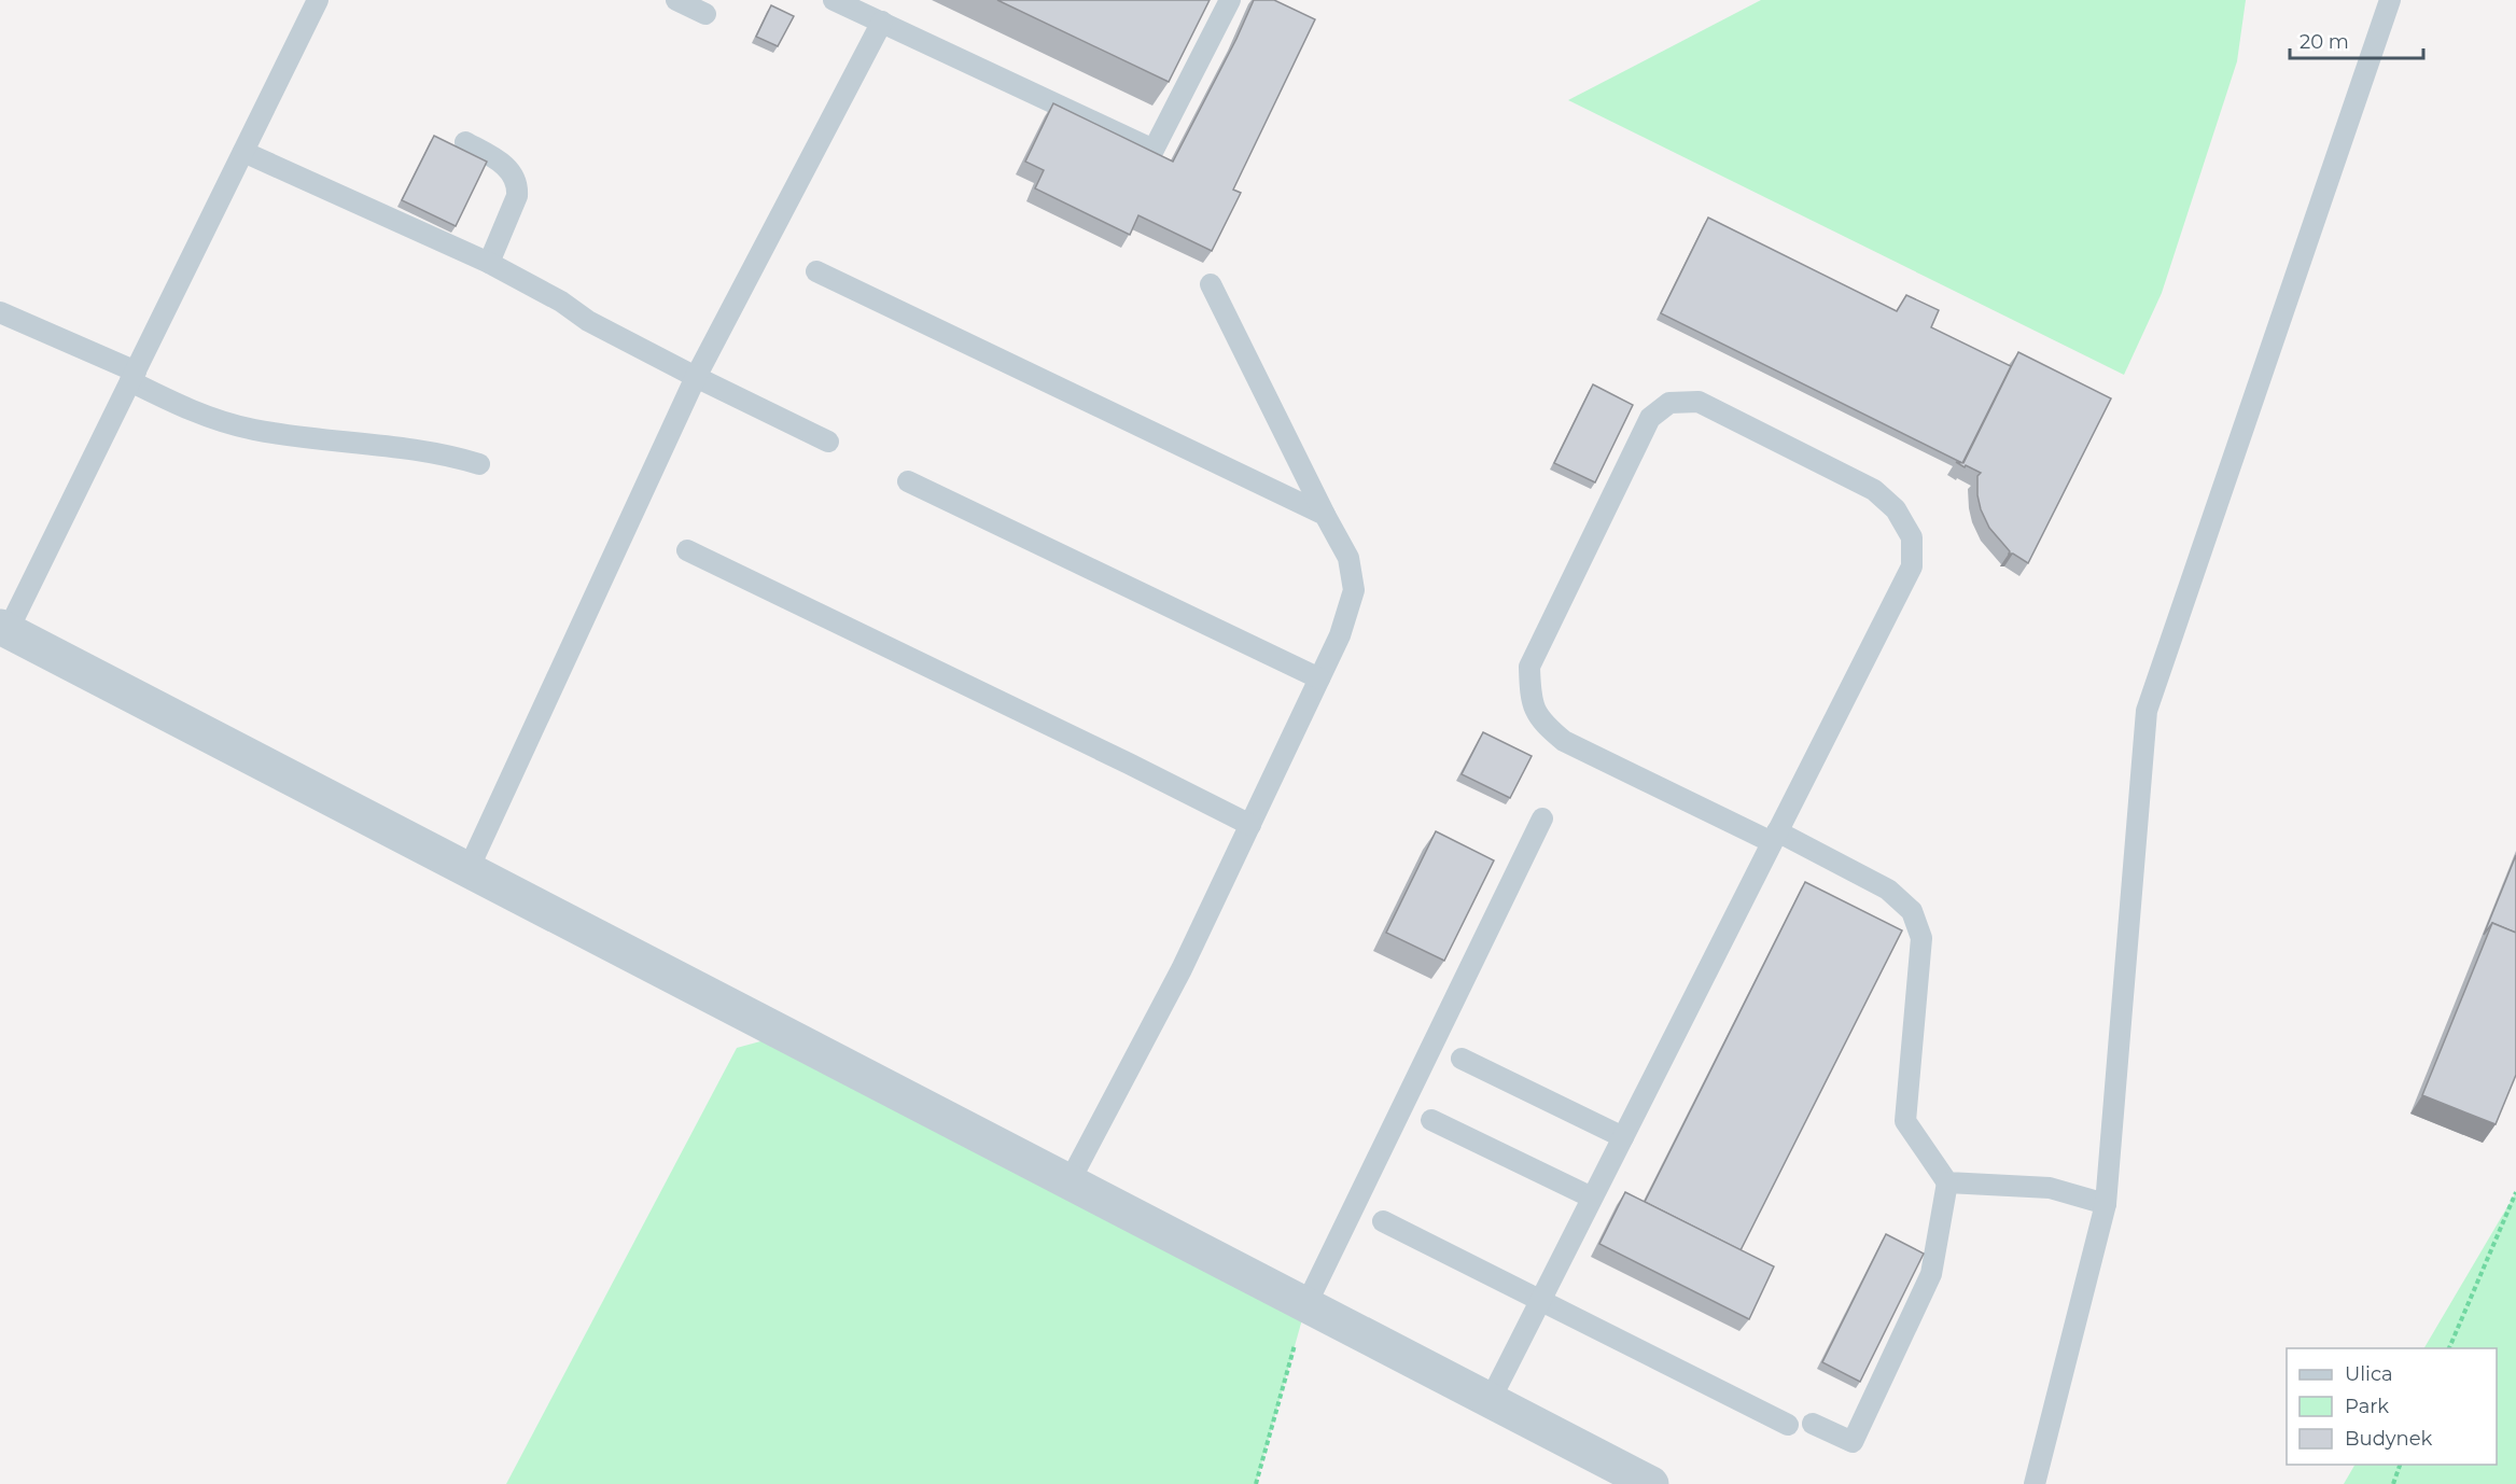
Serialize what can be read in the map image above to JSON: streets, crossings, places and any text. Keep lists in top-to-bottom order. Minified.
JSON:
{"legend":["Ulica","Park","Budynek"],"scale_bar":"20 m"}
